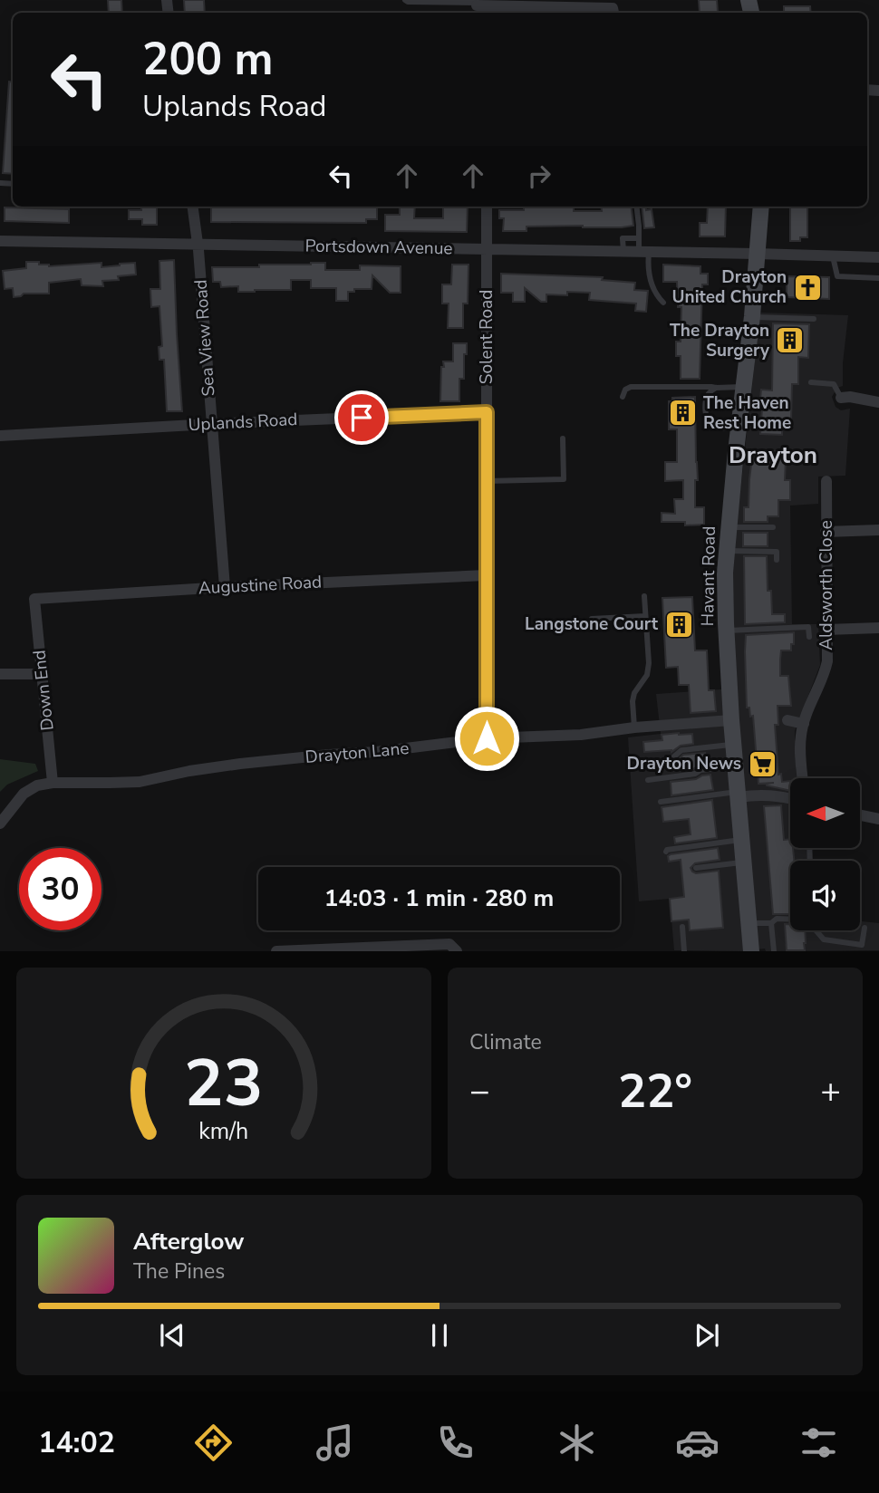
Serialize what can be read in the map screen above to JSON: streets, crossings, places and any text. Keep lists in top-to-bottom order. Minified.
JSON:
{"streets":{"street":["Portsdown Avenue","Solent Road","Sea View Road","Uplands Road","Havant Road","Augustine Road","Aldsworth Close","Down End","Drayton Lane"]},"crossings":[["Portsdown Avenue","Solent Road"],["Portsdown Avenue","Sea View Road"],["Portsdown Avenue","Havant Road"],["Solent Road","Uplands Road"],["Solent Road","Augustine Road"],["Solent Road","Drayton Lane"],["Sea View Road","Uplands Road"],["Sea View Road","Augustine Road"],["Havant Road","Drayton Lane"],["Augustine Road","Down End"],["Down End","Drayton Lane"]],"districts":["Drayton"],"places":{"church":["Drayton United Church"],"building":["The Drayton Surgery","The Haven Rest Home","Langstone Court"],"supermarket":["Drayton News"]},"north":"left","page":{"turn":["200 m","Uplands Road"],"limit":"30","trip":"14:03 · 1 min · 280 m","tile":"Climate","heat":["−","22°","+"],"song":["Afterglow","The Pines"],"tabs":"14:02","gauge":["23","km/h"]}}
